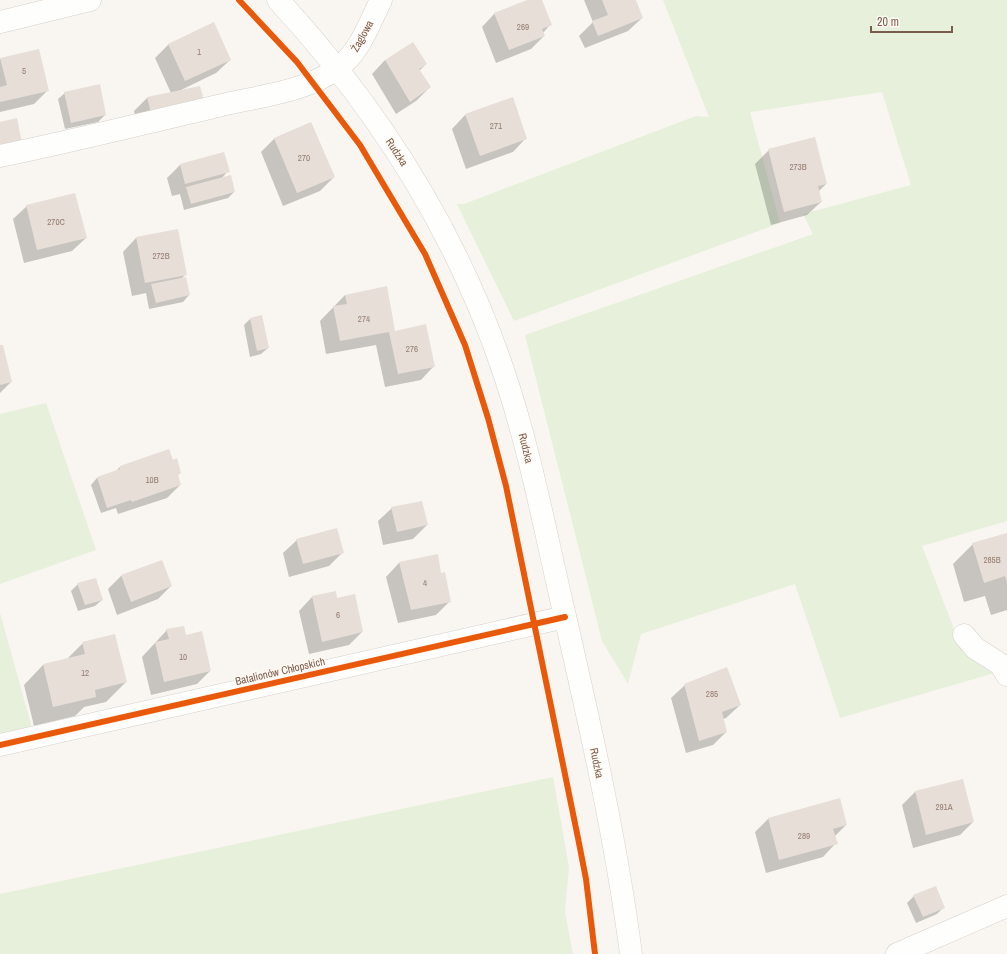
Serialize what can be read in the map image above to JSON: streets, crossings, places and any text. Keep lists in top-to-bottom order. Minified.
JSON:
{"streets":{"street":["Żaglowa","Rudzka","Batalionów Chłopskich"]},"crossings":[["Żaglowa","Rudzka"],["Rudzka","Batalionów Chłopskich"]],"house_numbers":["269","1","5","271","270","273B","270C","272B","274","276","10B","285B","4","6","10","12","285","291A","289"],"scale_bar":"20 m"}
